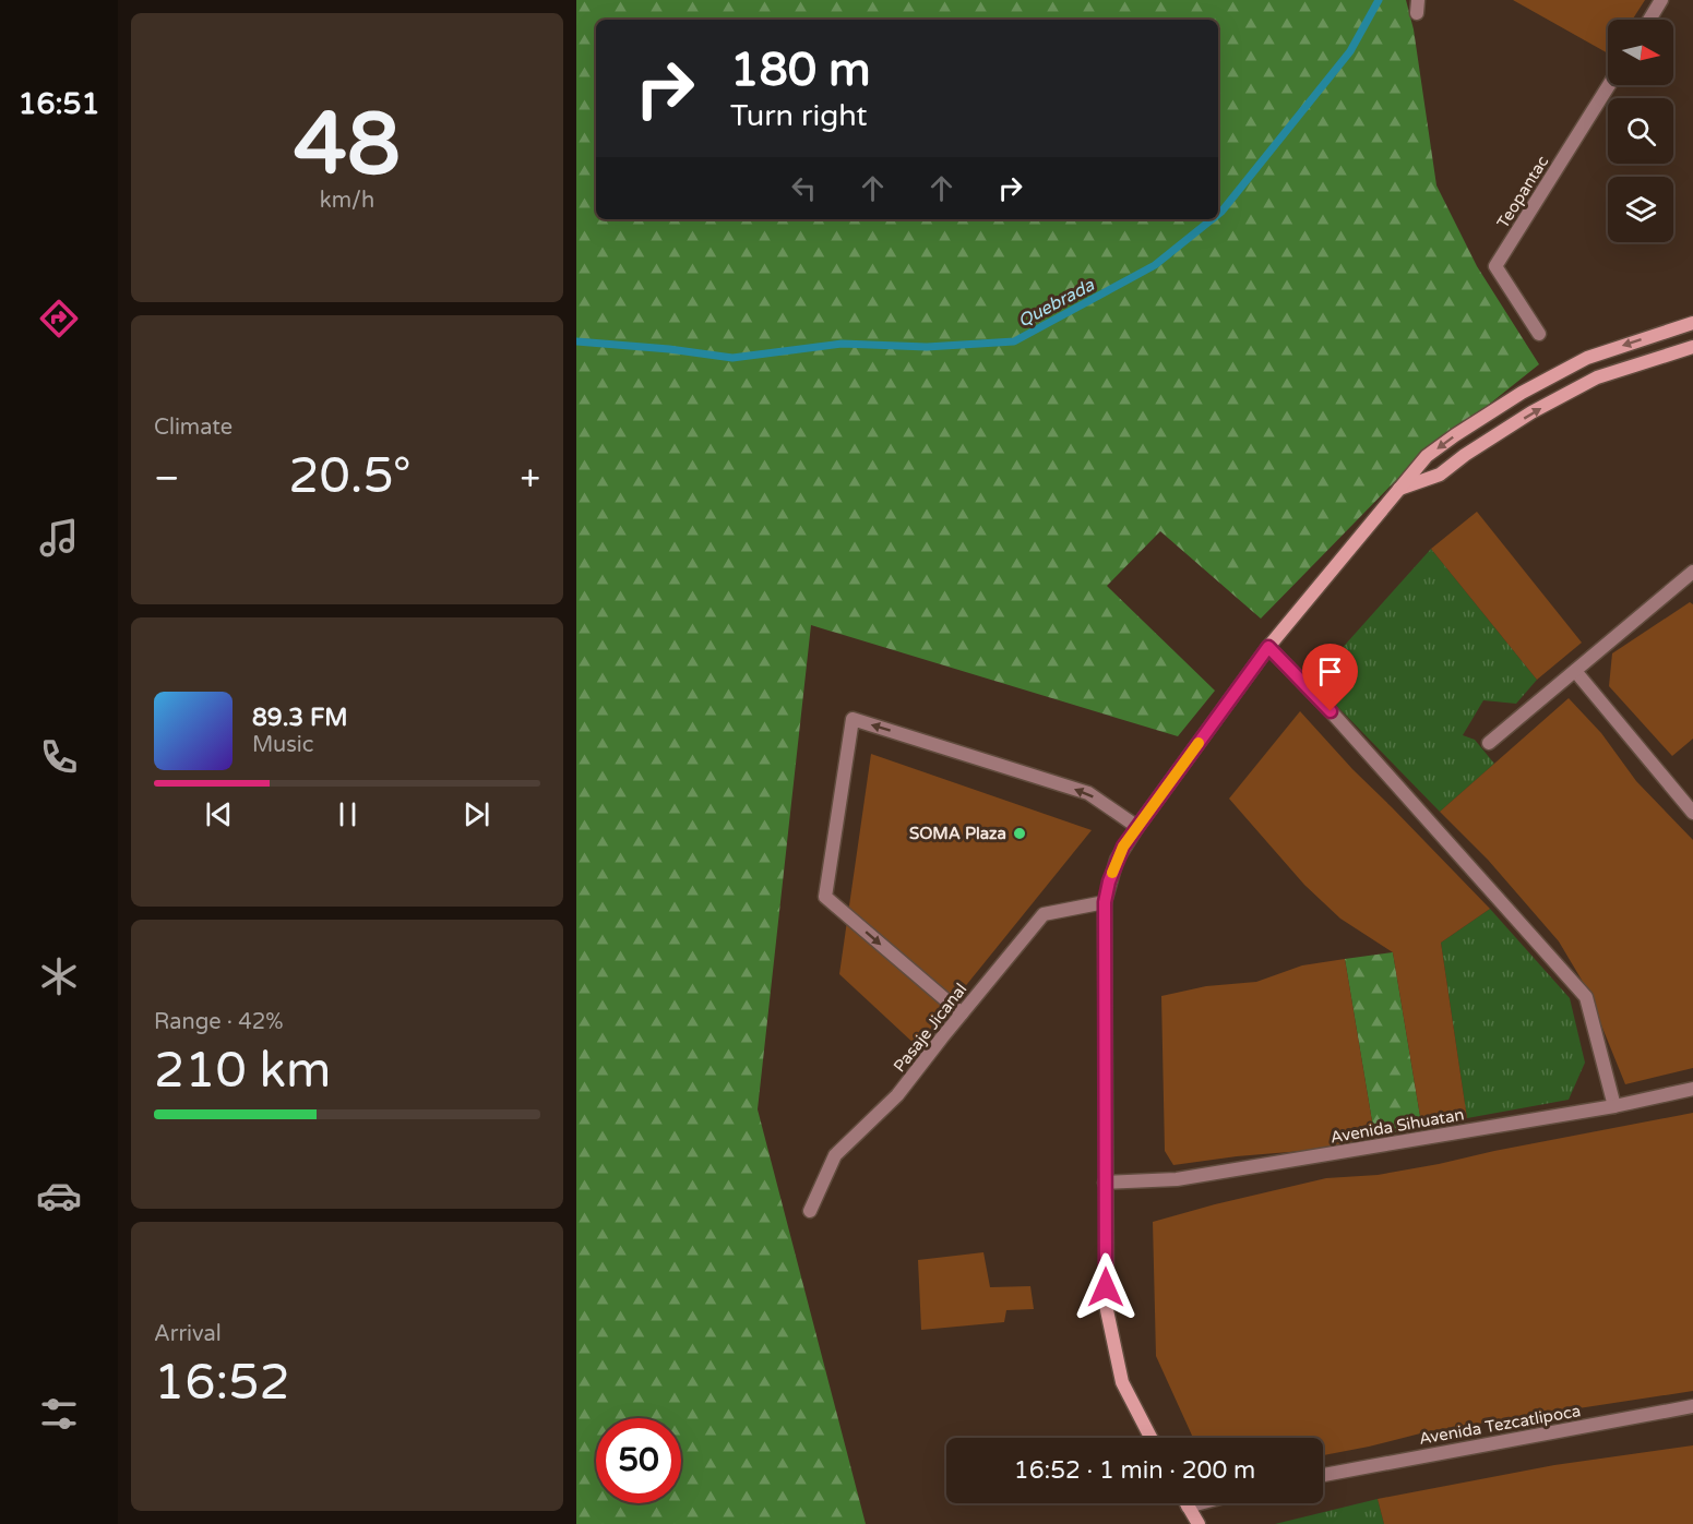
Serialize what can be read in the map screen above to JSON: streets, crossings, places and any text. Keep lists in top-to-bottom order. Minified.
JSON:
{"streets":{"street":["Teopantac","Pasaje Jicanal","Avenida Sihuatan","Avenida Tezcatlipoca"]},"water":["Quebrada"],"places":["SOMA Plaza"],"north":"right","page":{"tabs":"16:51","tile":[["48","km/h"],"Climate",["Range · 42%","210 km"],["Arrival","16:52"]],"turn":["180 m","Turn right"],"heat":["−","20.5°","+"],"song":["89.3 FM","Music"],"limit":"50","trip":"16:52 · 1 min · 200 m"}}
